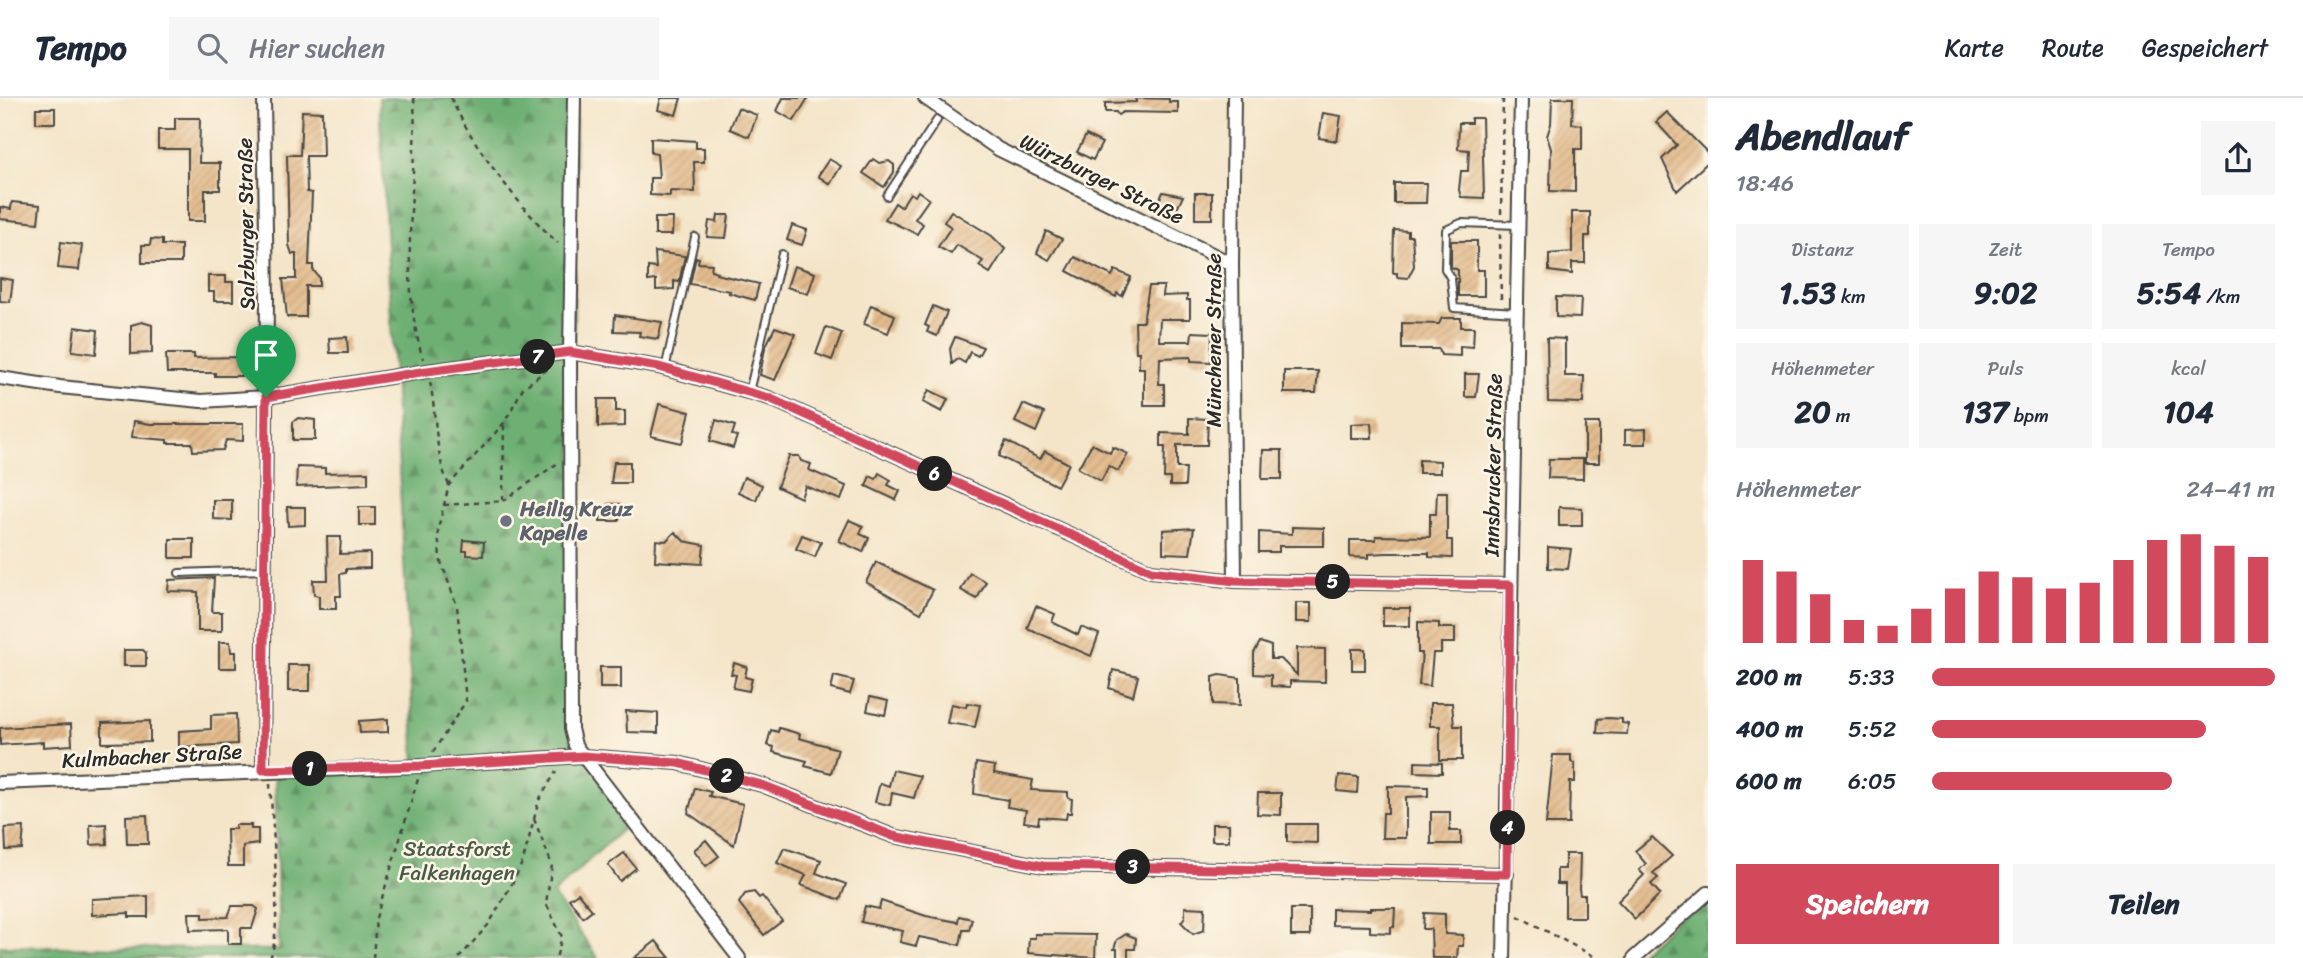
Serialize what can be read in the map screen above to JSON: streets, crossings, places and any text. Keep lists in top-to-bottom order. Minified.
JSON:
{"streets":{"street":["Würzburger Straße","Salzburger Straße","Münchener Straße","Innsbrucker Straße","Kulmbacher Straße"]},"crossings":[["Würzburger Straße","Münchener Straße"],["Salzburger Straße","Kulmbacher Straße"],["Innsbrucker Straße","Kulmbacher Straße"]],"parks":["Staatsforst Falkenhagen"],"places":["Heilig Kreuz Kapelle"],"page":{"header":"Tempo","search":"Hier suchen","nav":["Karte","Route","Gespeichert"],"heading":["Abendlauf","18:46"],"stats":[["Distanz","1.53 km"],["Zeit","9:02"],["Tempo","5:54 /km"],["Höhenmeter","20 m"],["Puls","137 bpm"],["kcal","104"]],"pins":["7","6","5","1","2","4","3"],"chart":["Höhenmeter","24–41 m"],"list":[{"name":"200 m","note":"5:33"},{"name":"400 m","note":"5:52"},{"name":"600 m","note":"6:05"}],"buttons":["Speichern","Teilen"]}}
